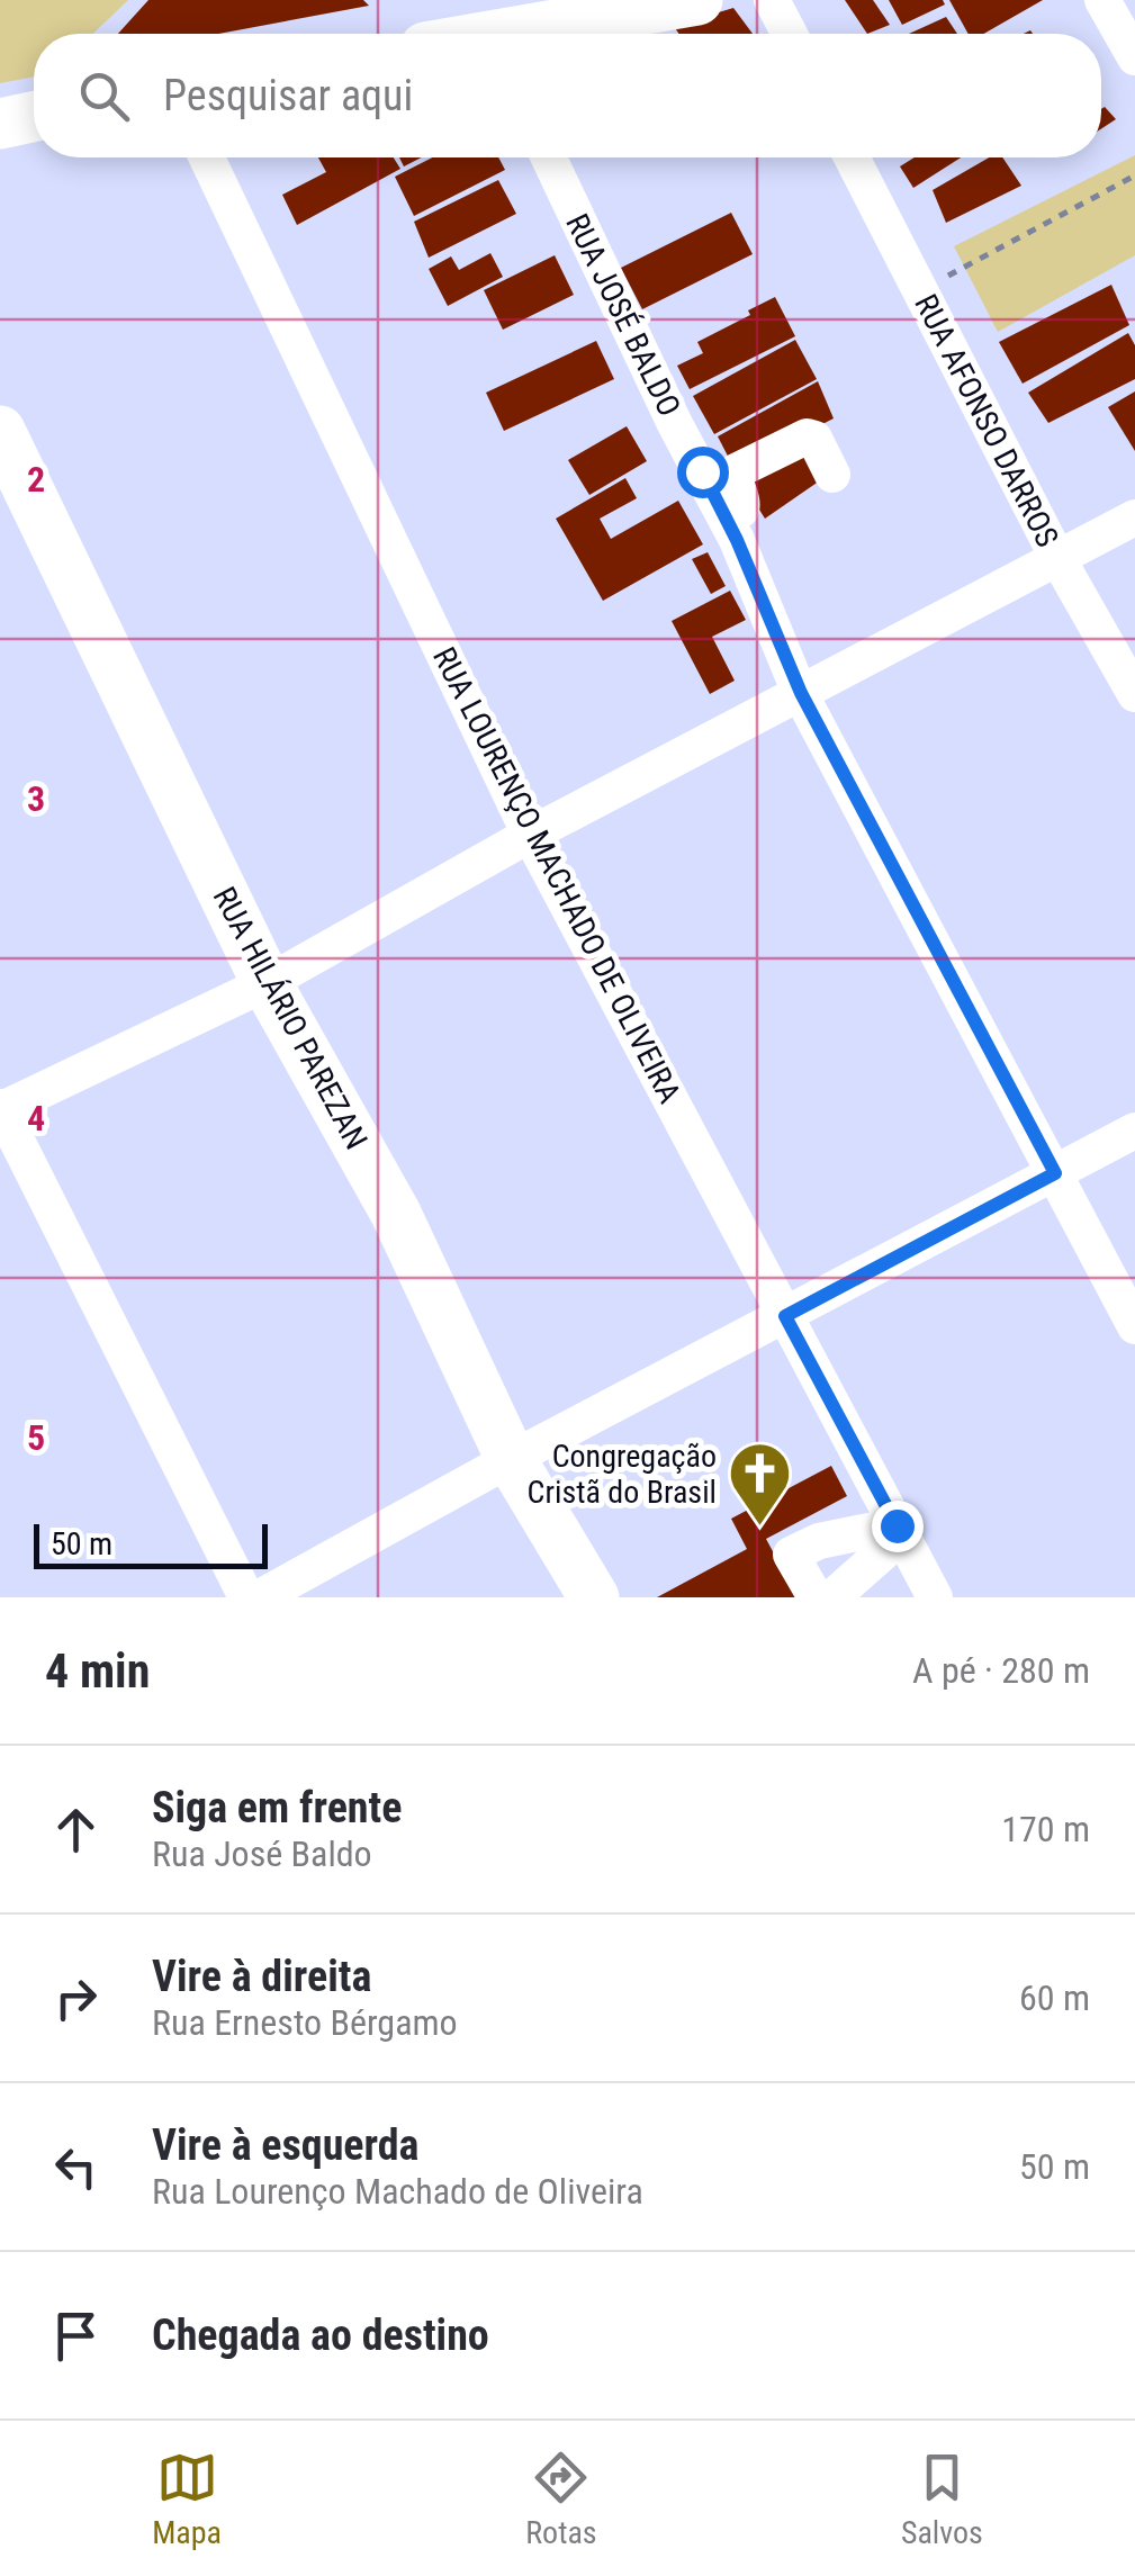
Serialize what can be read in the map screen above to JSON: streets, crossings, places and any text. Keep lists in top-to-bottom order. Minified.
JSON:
{"streets":{"street":["RUA JOSÉ BALDO","RUA AFONSO DARROS","RUA LOURENÇO MACHADO DE OLIVEIRA","RUA HILÁRIO PAREZAN"]},"places":{"church":["Congregação Cristã do Brasil"]},"scale_bar":"50 m","page":{"search":"Pesquisar aqui","scale":"50 m","heading":["4 min","A pé · 280 m"],"list":[["Siga em frente","Rua José Baldo","170 m"],["Vire à direita","Rua Ernesto Bérgamo","60 m"],["Vire à esquerda","Rua Lourenço Machado de Oliveira","50 m"],"Chegada ao destino"],"nav":["Mapa","Rotas","Salvos"]},"grid":{"rows":["2","3","4","5"]}}
